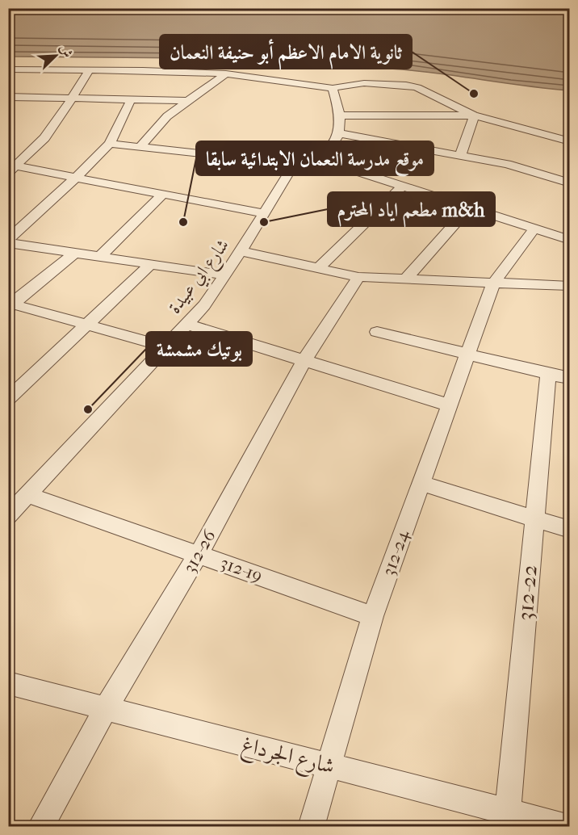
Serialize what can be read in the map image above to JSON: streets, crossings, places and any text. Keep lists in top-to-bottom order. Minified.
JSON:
{"streets":{"street":["شارع ابي عبيدة","312-26","312-24","312-19","312-22","شارع الجرداغ"]},"crossings":[["شارع ابي عبيدة","312-19"],["312-26","312-19"],["312-26","شارع الجرداغ"],["312-24","312-19"],["312-24","شارع الجرداغ"],["312-22","شارع الجرداغ"]],"places":["ثانوية الامام الاعظم أبو حنيفة النعمان","موقع مدرسة النعمان الابتدائية سابقا","مطعم اياد المحترم m&h","بوتيك مشمشة"],"north":"top right"}
